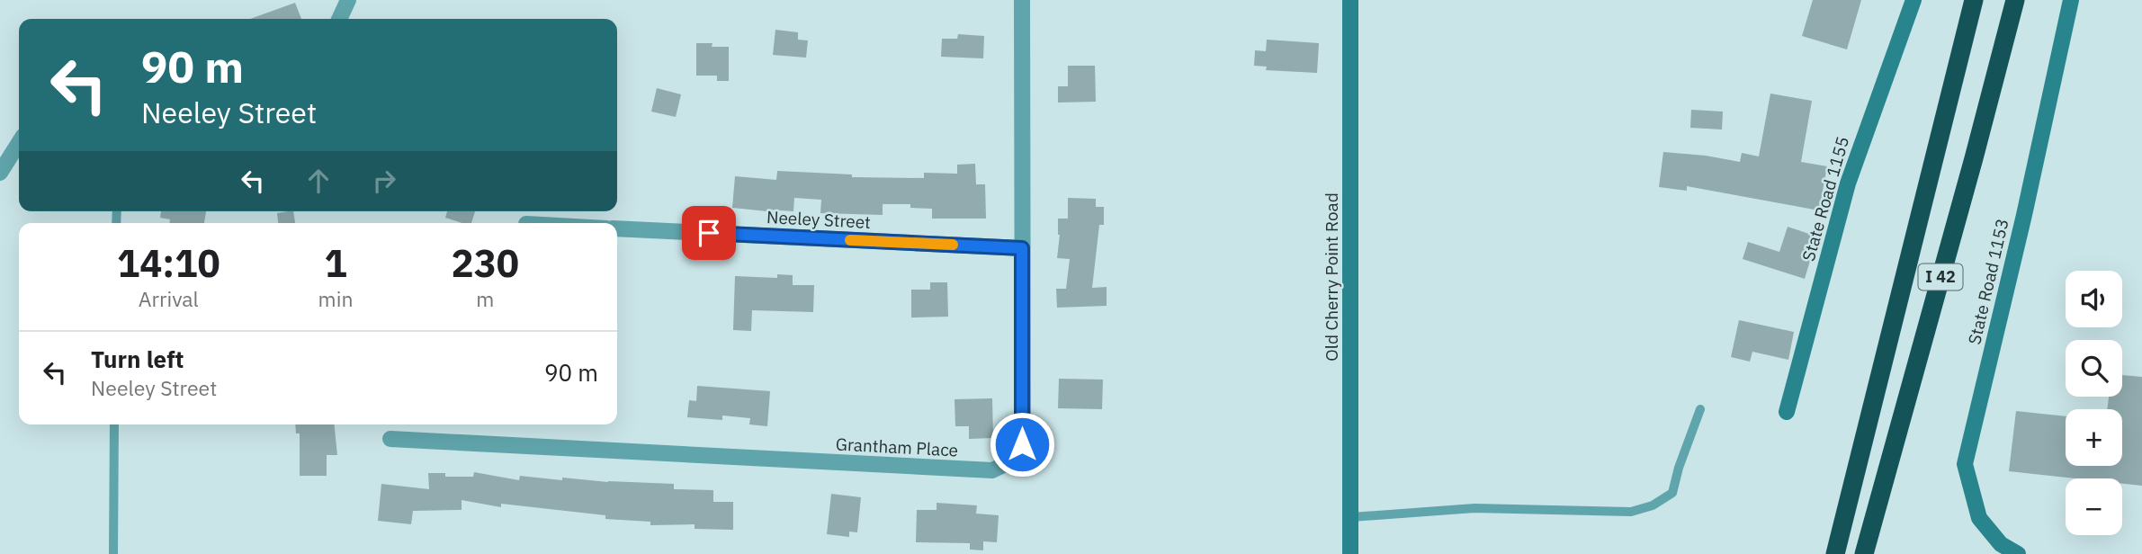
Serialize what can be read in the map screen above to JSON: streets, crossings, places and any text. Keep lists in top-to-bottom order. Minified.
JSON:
{"streets":{"highway":["I 42"],"street":["State Road 1155","Neeley Street","Old Cherry Point Road","State Road 1153","Grantham Place"]},"crossings":[["Neeley Street","Grantham Place"]],"page":{"turn":["90 m","Neeley Street"],"eta":["14:10","Arrival","1","min","230","m"],"map_buttons":["+","−"],"list":[{"name":"Turn left","note":"Neeley Street","value":"90 m"}]}}
